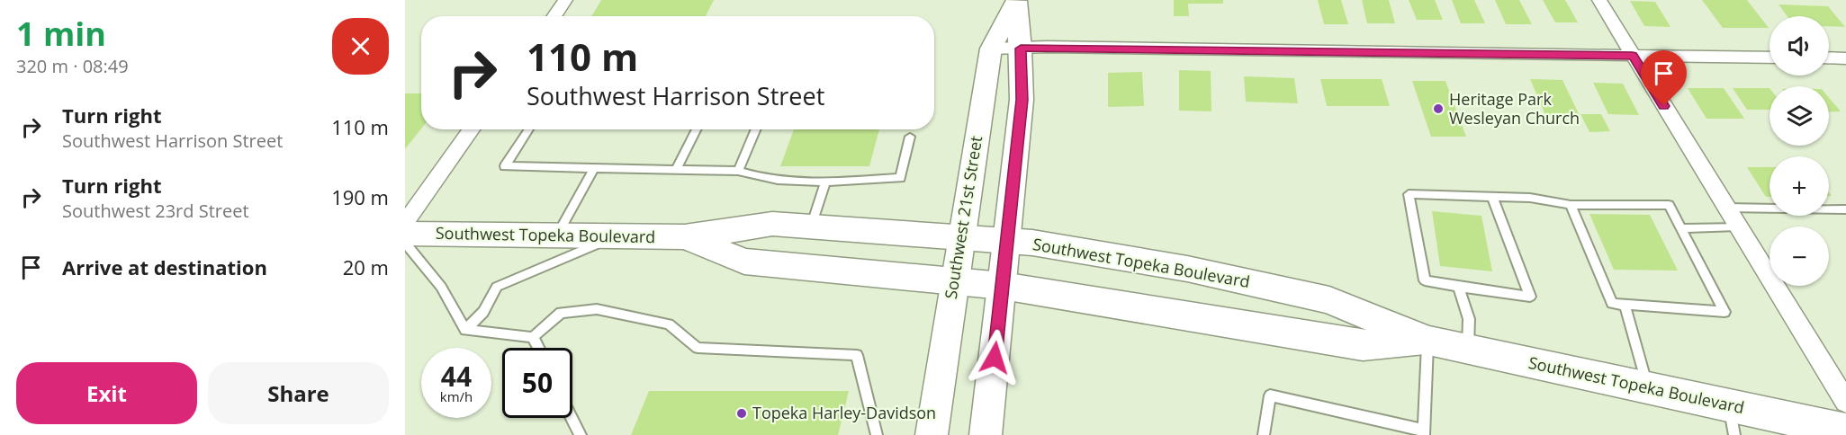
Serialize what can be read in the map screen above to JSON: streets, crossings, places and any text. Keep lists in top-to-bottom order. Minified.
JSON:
{"streets":{"main road":["Southwest 21st Street","Southwest Topeka Boulevard"]},"crossings":[["Southwest 21st Street","Southwest Topeka Boulevard"]],"places":["Heritage Park Wesleyan Church","Topeka Harley-Davidson"],"page":{"heading":["1 min","320 m · 08:49"],"map_buttons":["+","−"],"turn":["110 m","Southwest Harrison Street"],"list":[{"name":"Turn right","note":"Southwest Harrison Street","value":"110 m"},{"name":"Turn right","note":"Southwest 23rd Street","value":"190 m"},{"name":"Arrive at destination","value":"20 m"}],"speed":"44 km/h","limit":"50","buttons":["Exit","Share"]}}
